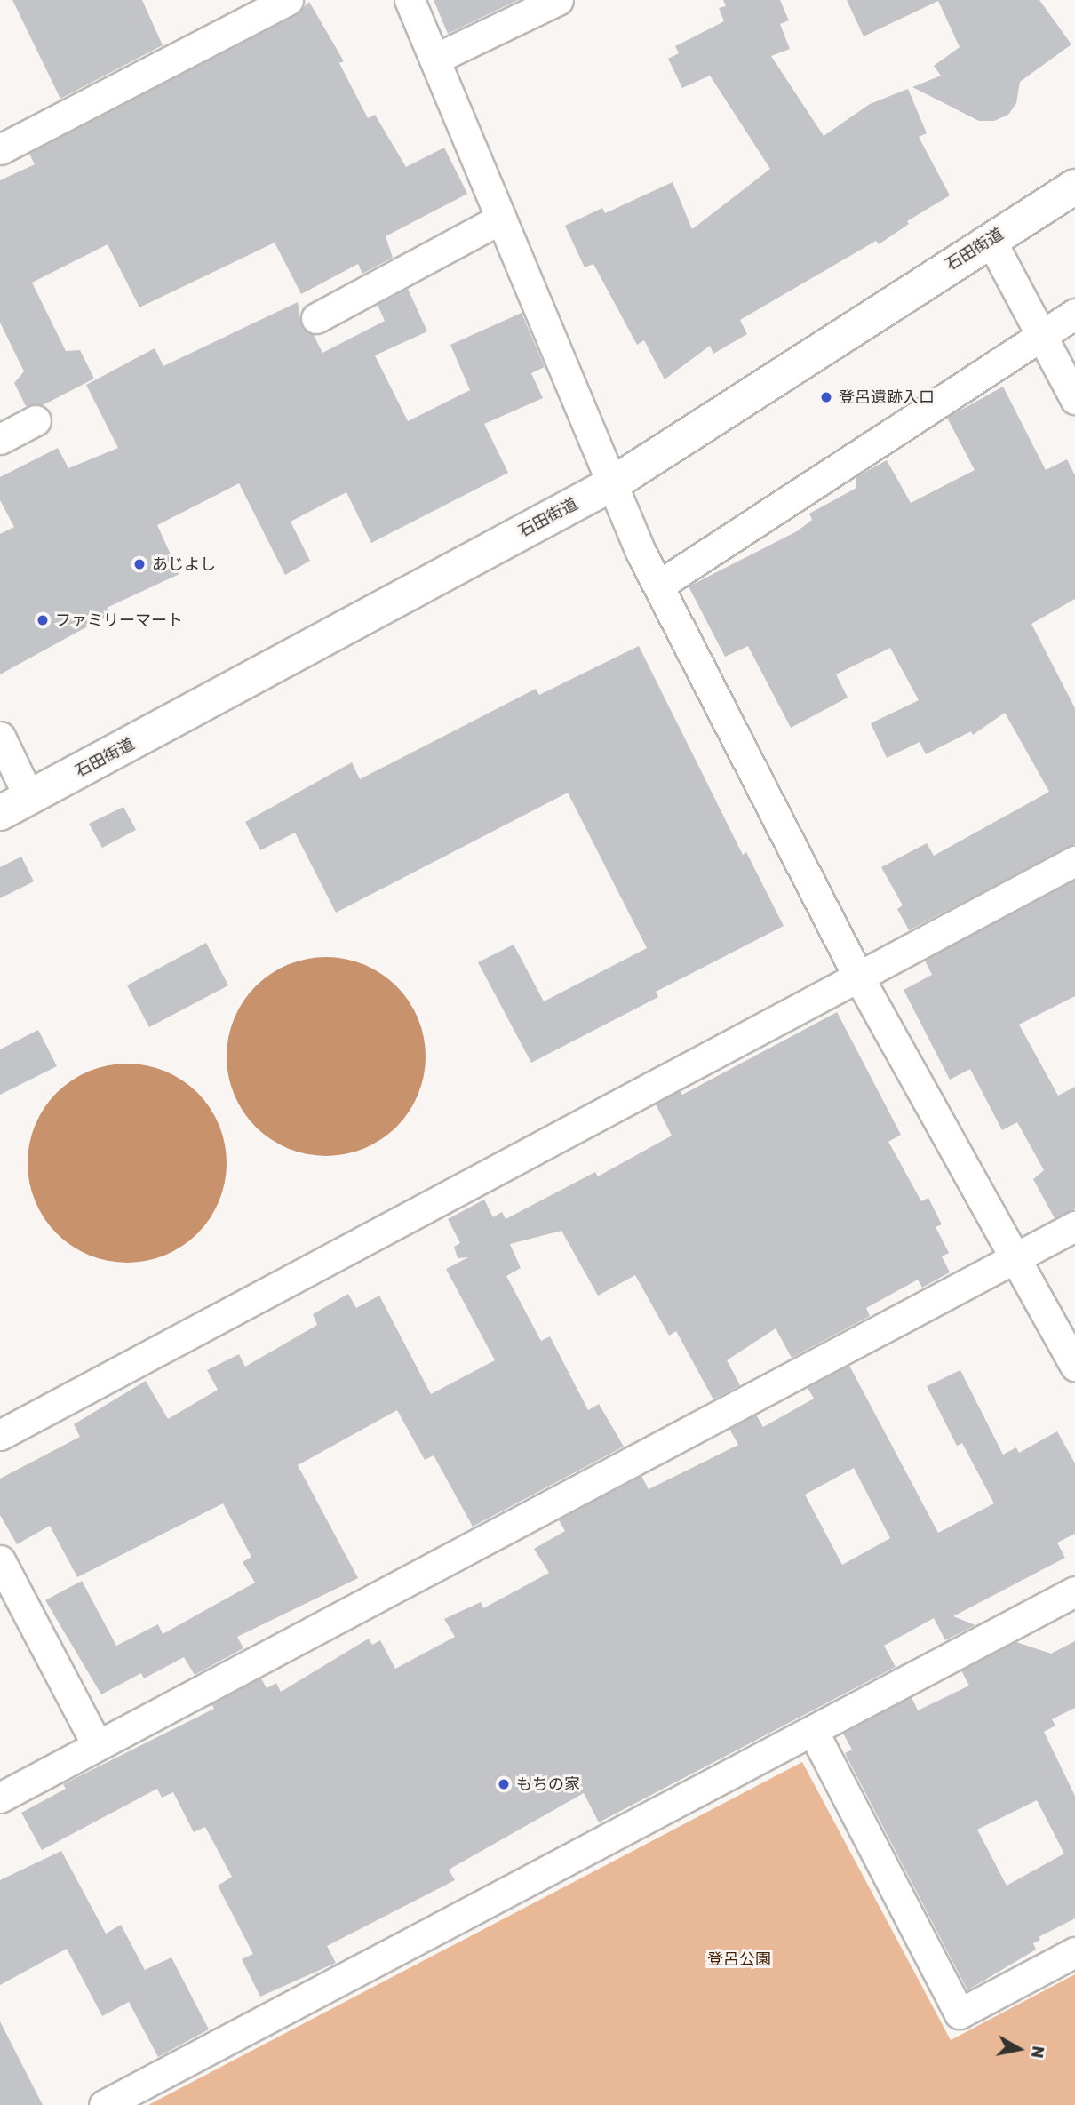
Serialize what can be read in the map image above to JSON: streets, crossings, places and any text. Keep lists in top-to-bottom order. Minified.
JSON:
{"streets":{"street":["石田街道"]},"parks":["登呂公園"],"places":["登呂遺跡入口","あじよし","ファミリーマート","もちの家"],"north":"right"}
